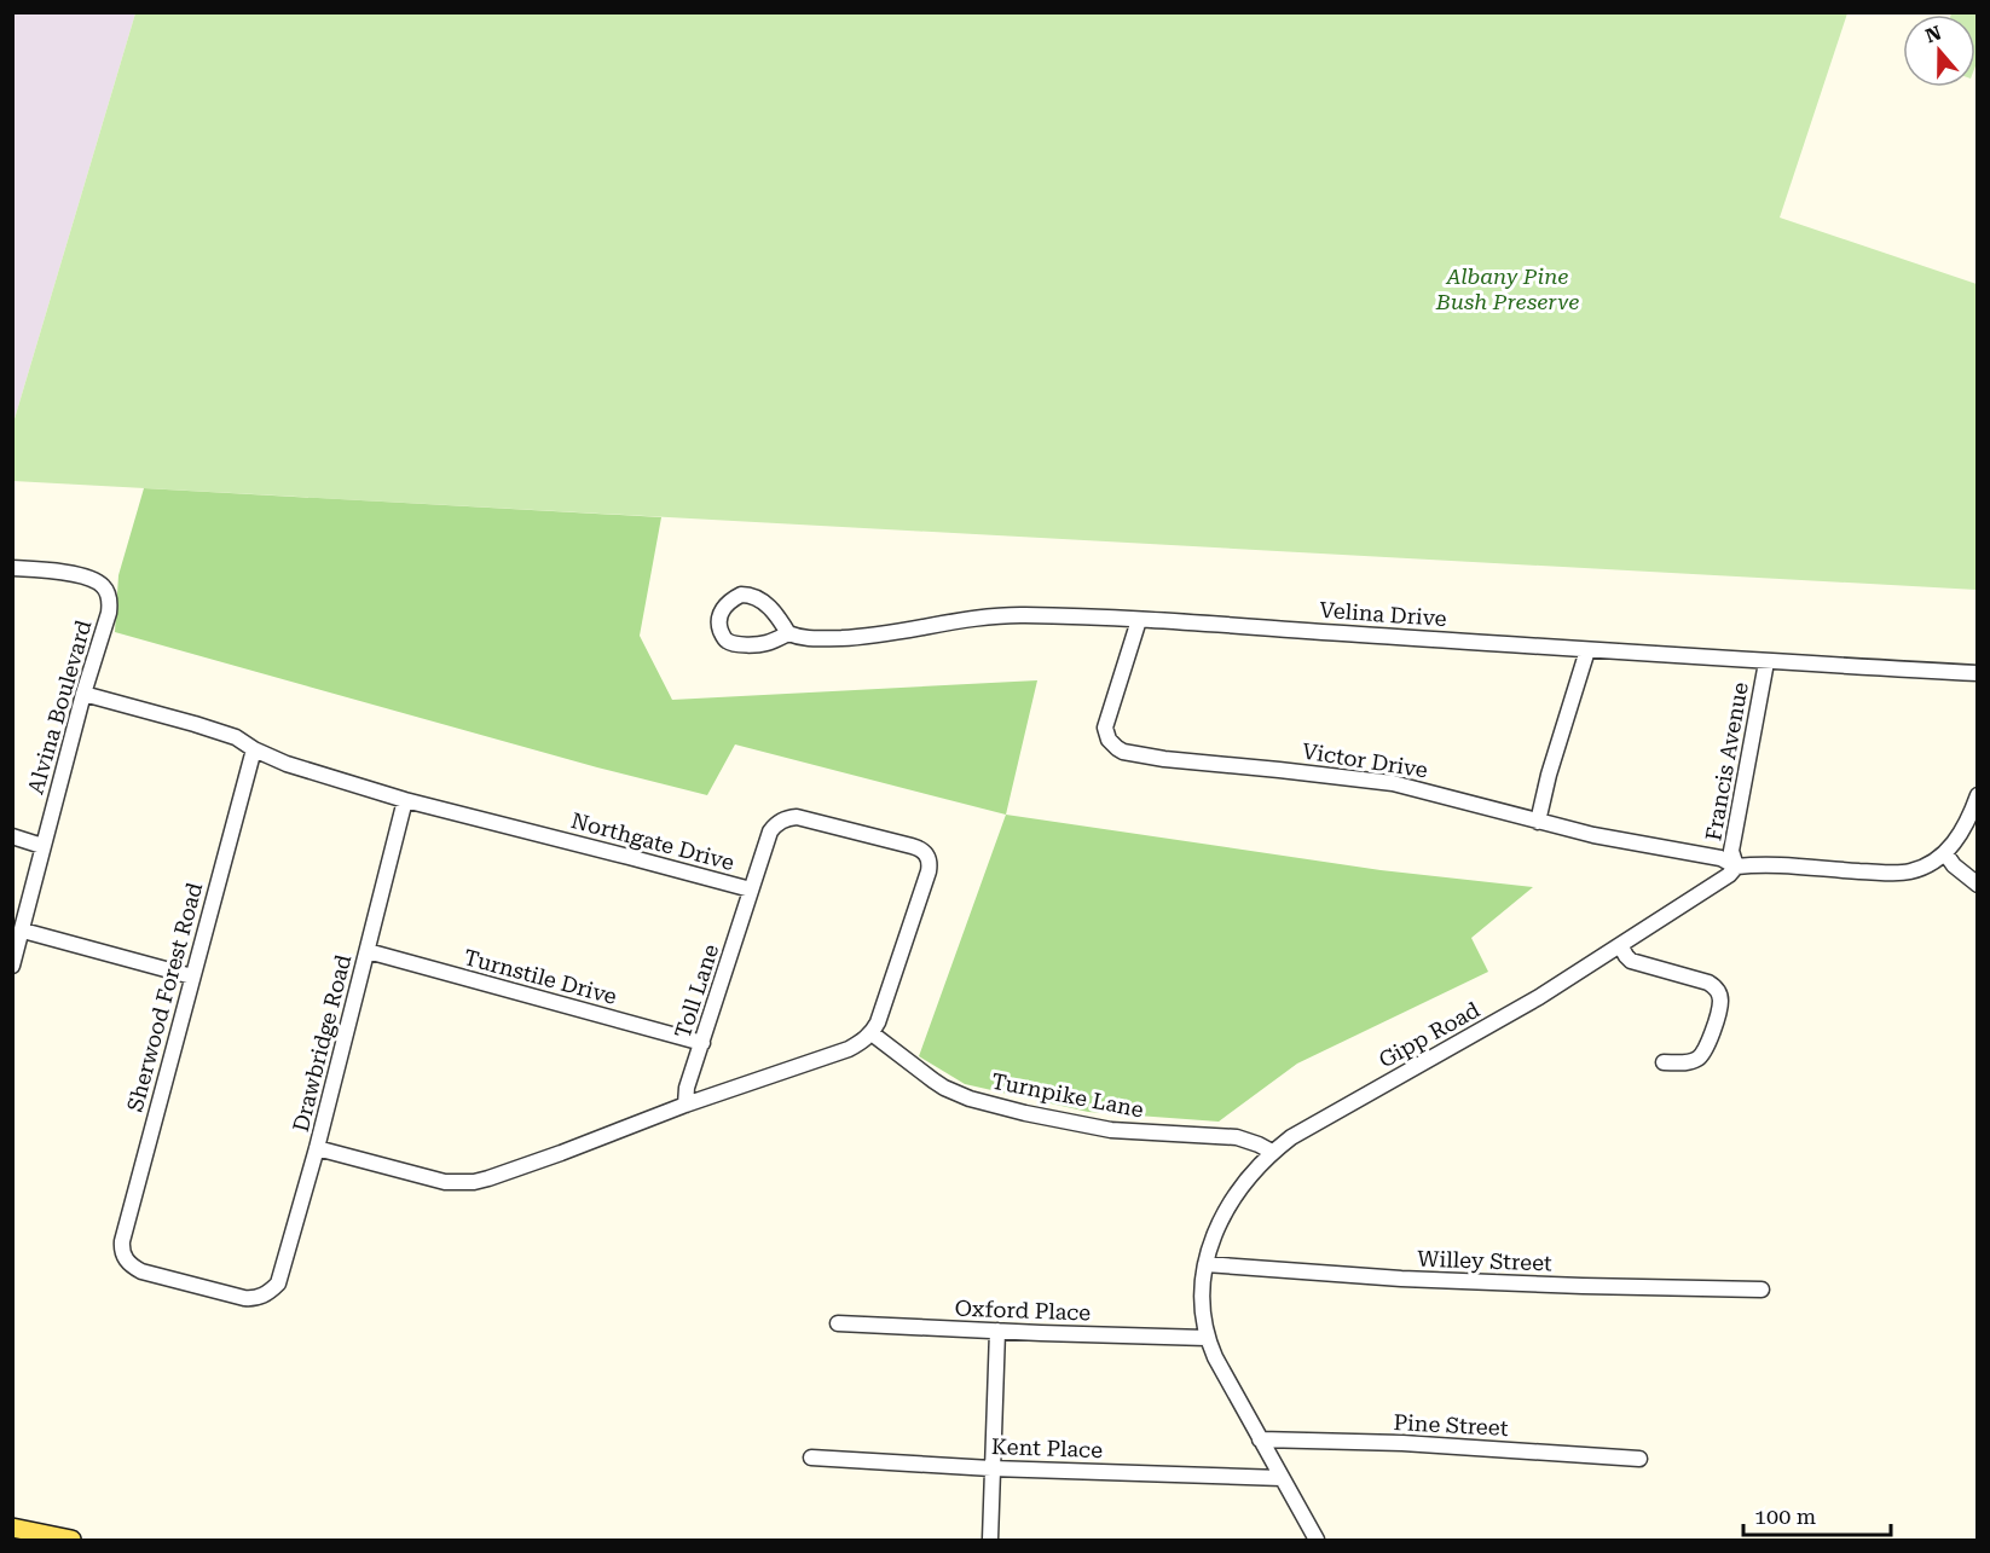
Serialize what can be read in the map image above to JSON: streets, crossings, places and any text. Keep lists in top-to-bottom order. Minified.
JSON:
{"streets":{"street":["Velina Drive","Alvina Boulevard","Victor Drive","Francis Avenue","Northgate Drive","Turnstile Drive","Toll Lane","Sherwood Forest Road","Gipp Road","Drawbridge Road","Turnpike Lane","Willey Street","Oxford Place","Pine Street","Kent Place"]},"crossings":[["Velina Drive","Victor Drive"],["Velina Drive","Francis Avenue"],["Alvina Boulevard","Northgate Drive"],["Victor Drive","Francis Avenue"],["Victor Drive","Gipp Road"],["Francis Avenue","Gipp Road"],["Northgate Drive","Toll Lane"],["Northgate Drive","Sherwood Forest Road"],["Northgate Drive","Drawbridge Road"],["Northgate Drive","Turnpike Lane"],["Turnstile Drive","Toll Lane"],["Turnstile Drive","Drawbridge Road"],["Sherwood Forest Road","Drawbridge Road"],["Gipp Road","Turnpike Lane"],["Gipp Road","Willey Street"],["Gipp Road","Oxford Place"],["Gipp Road","Pine Street"],["Gipp Road","Kent Place"]],"parks":["Albany Pine Bush Preserve"],"scale_bar":"100 m","north":"top"}
